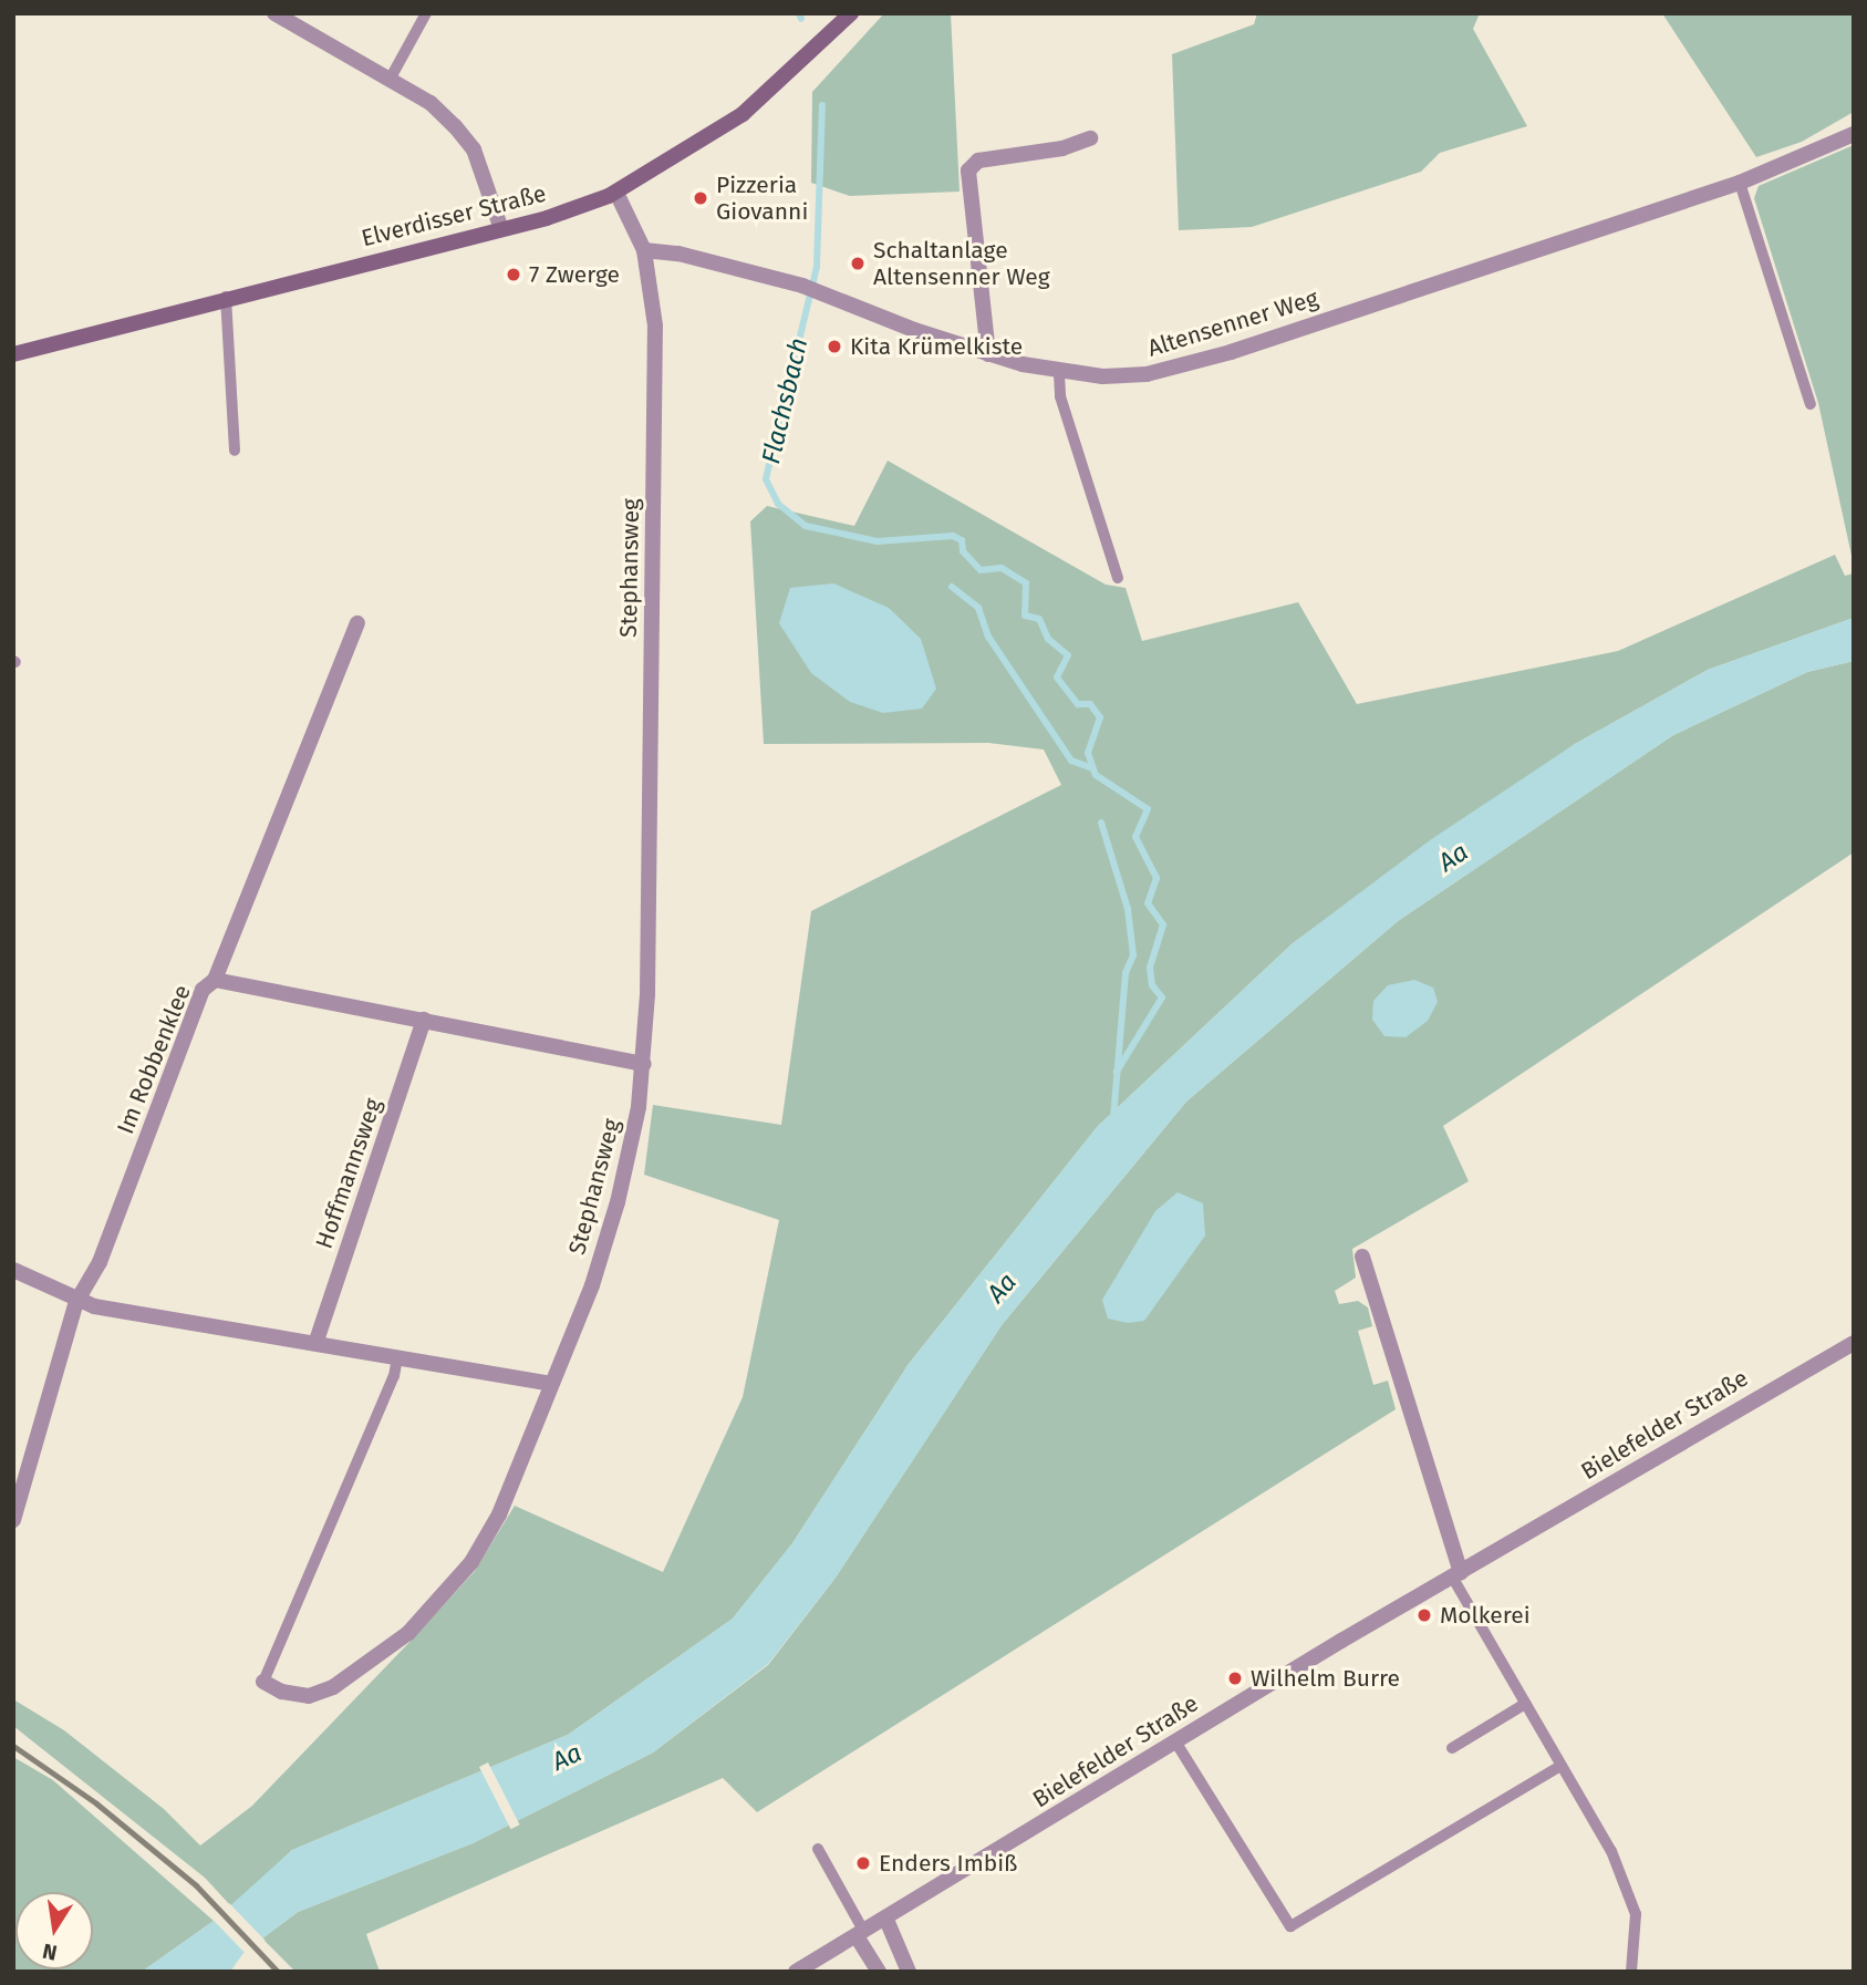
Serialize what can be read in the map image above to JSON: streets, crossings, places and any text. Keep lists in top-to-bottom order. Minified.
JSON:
{"streets":{"main road":["Elverdisser Straße"],"street":["Altensenner Weg","Stephansweg","Im Robbenklee","Hoffmannsweg","Bielefelder Straße"]},"crossings":[["Elverdisser Straße","Stephansweg"],["Altensenner Weg","Stephansweg"]],"water":["Flachsbach","Aa"],"places":["Pizzeria Giovanni","Schaltanlage Altensenner Weg","7 Zwerge","Kita Krümelkiste","Molkerei","Wilhelm Burre","Enders Imbiß"],"north":"bottom"}
